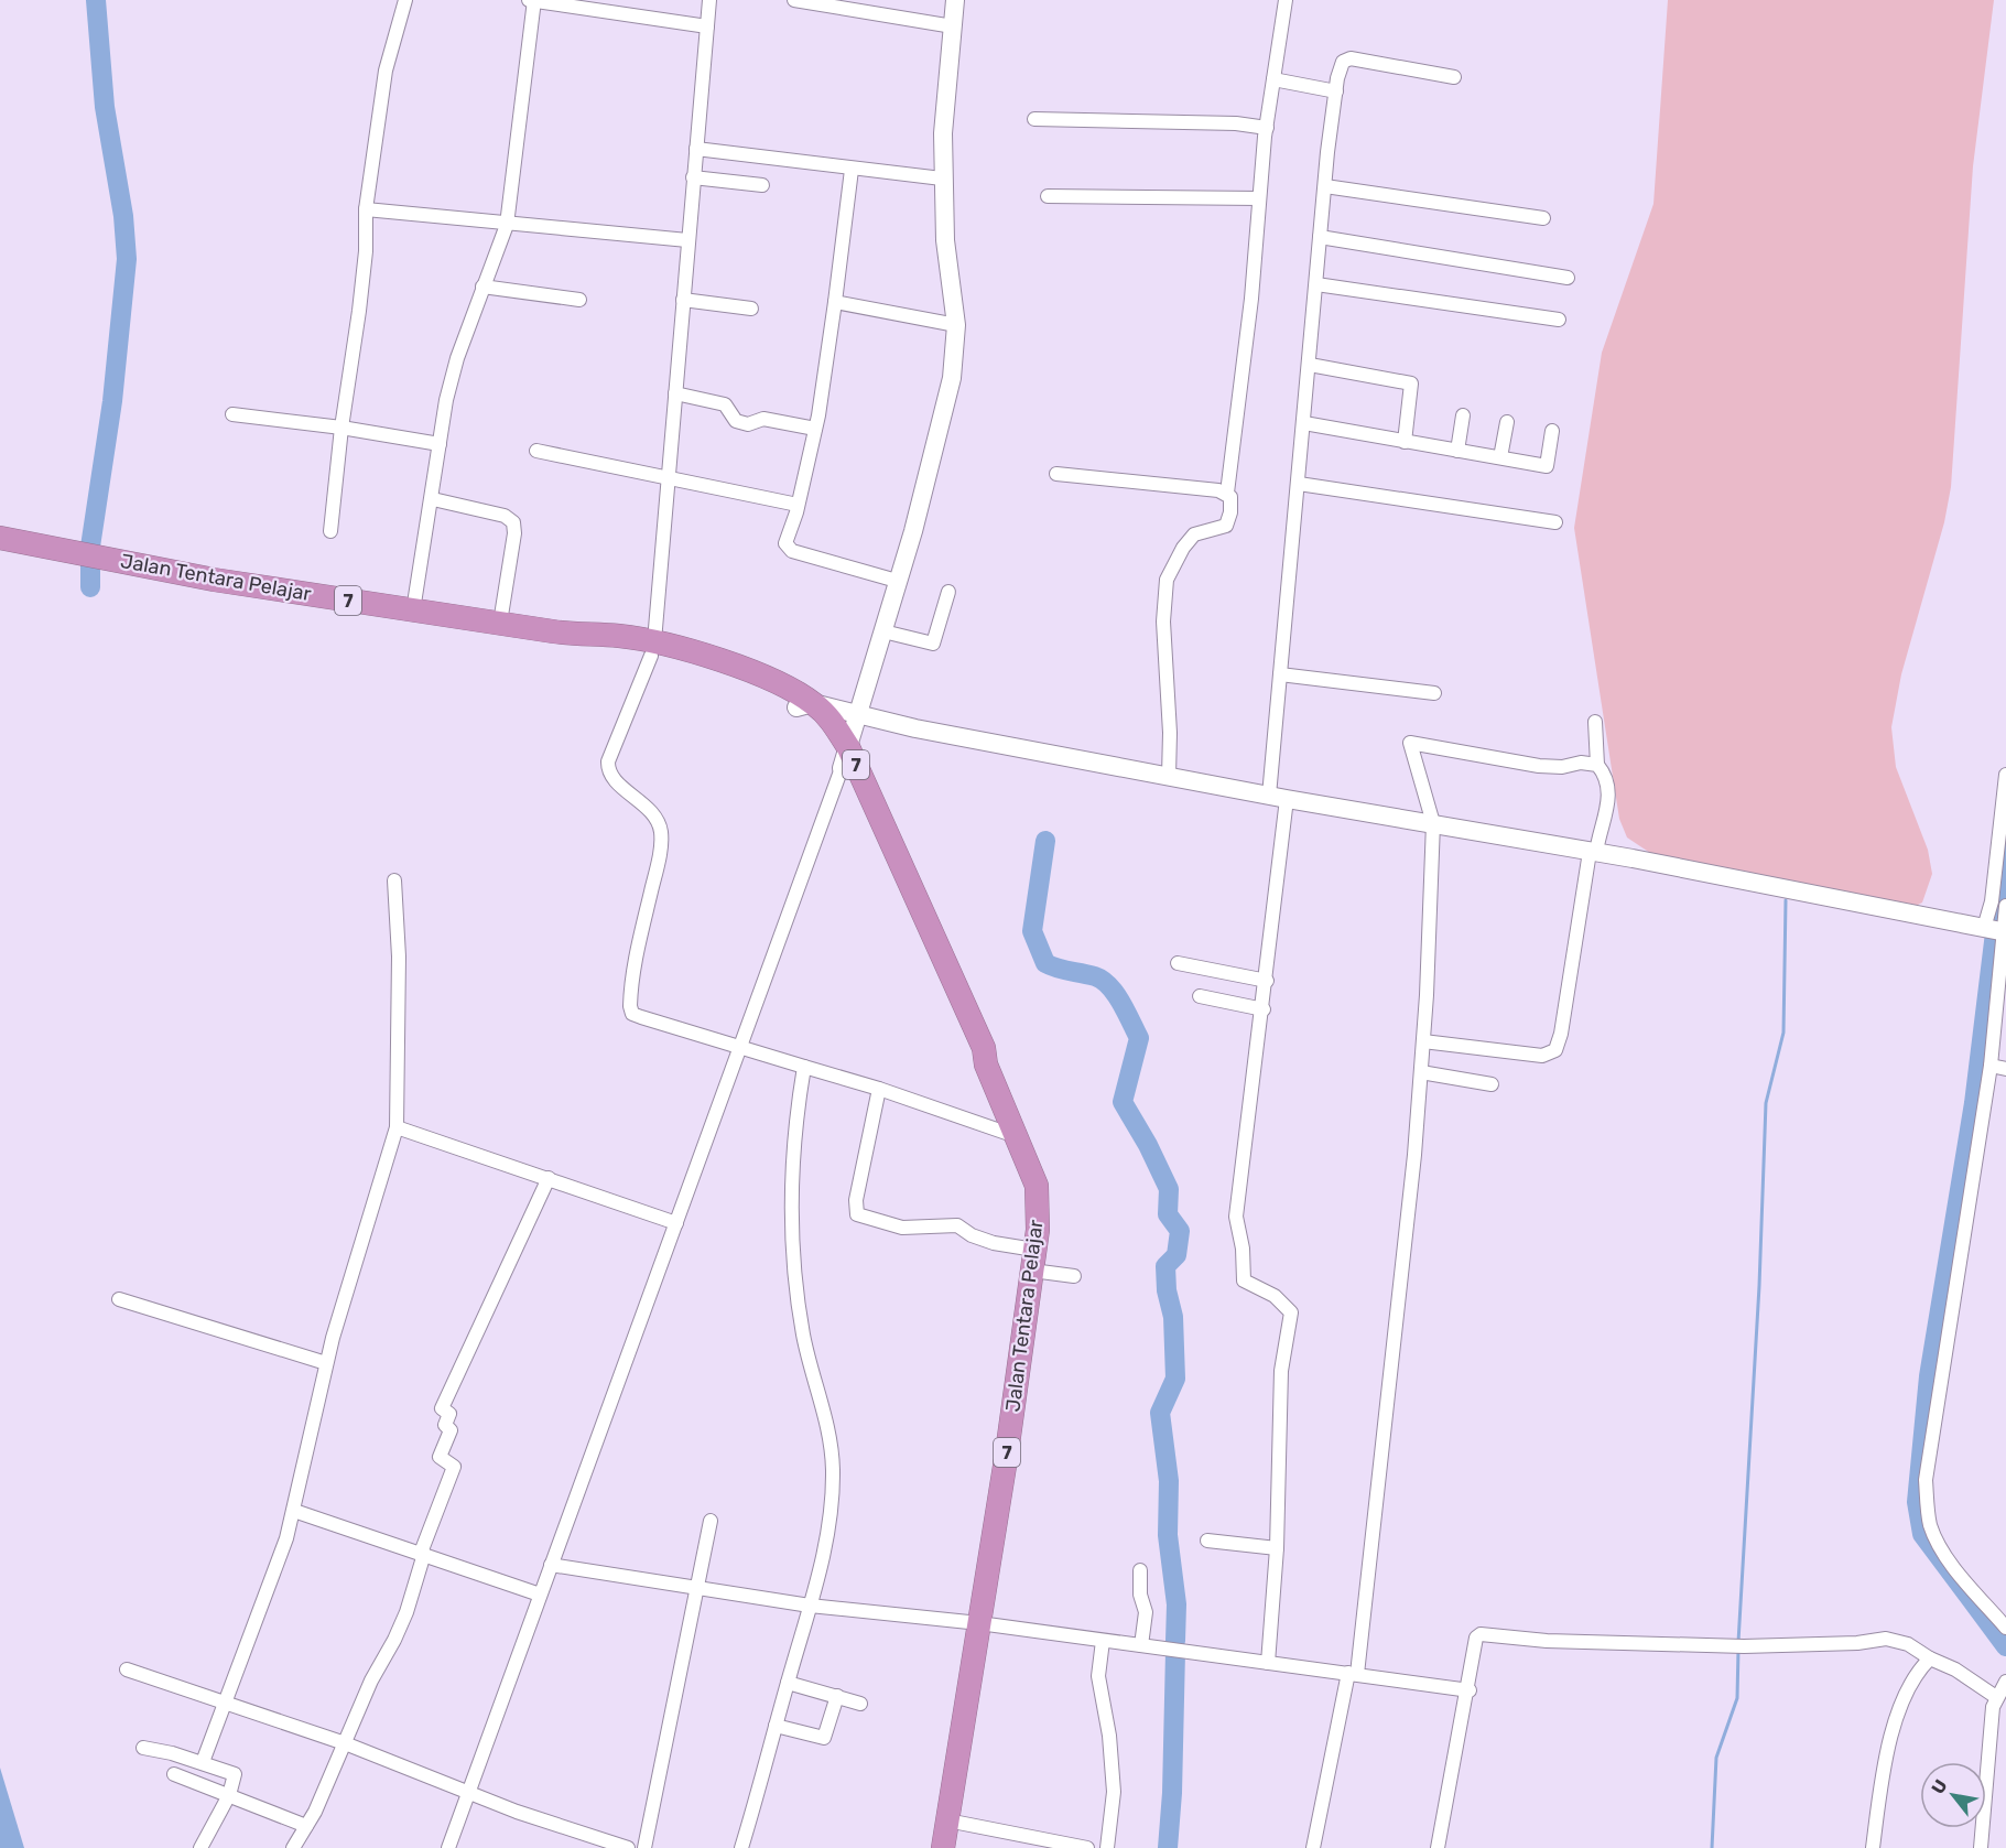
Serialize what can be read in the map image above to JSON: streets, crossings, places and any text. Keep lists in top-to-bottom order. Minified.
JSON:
{"streets":{"highway":["Jalan Tentara Pelajar","7"]},"north":"top left"}
